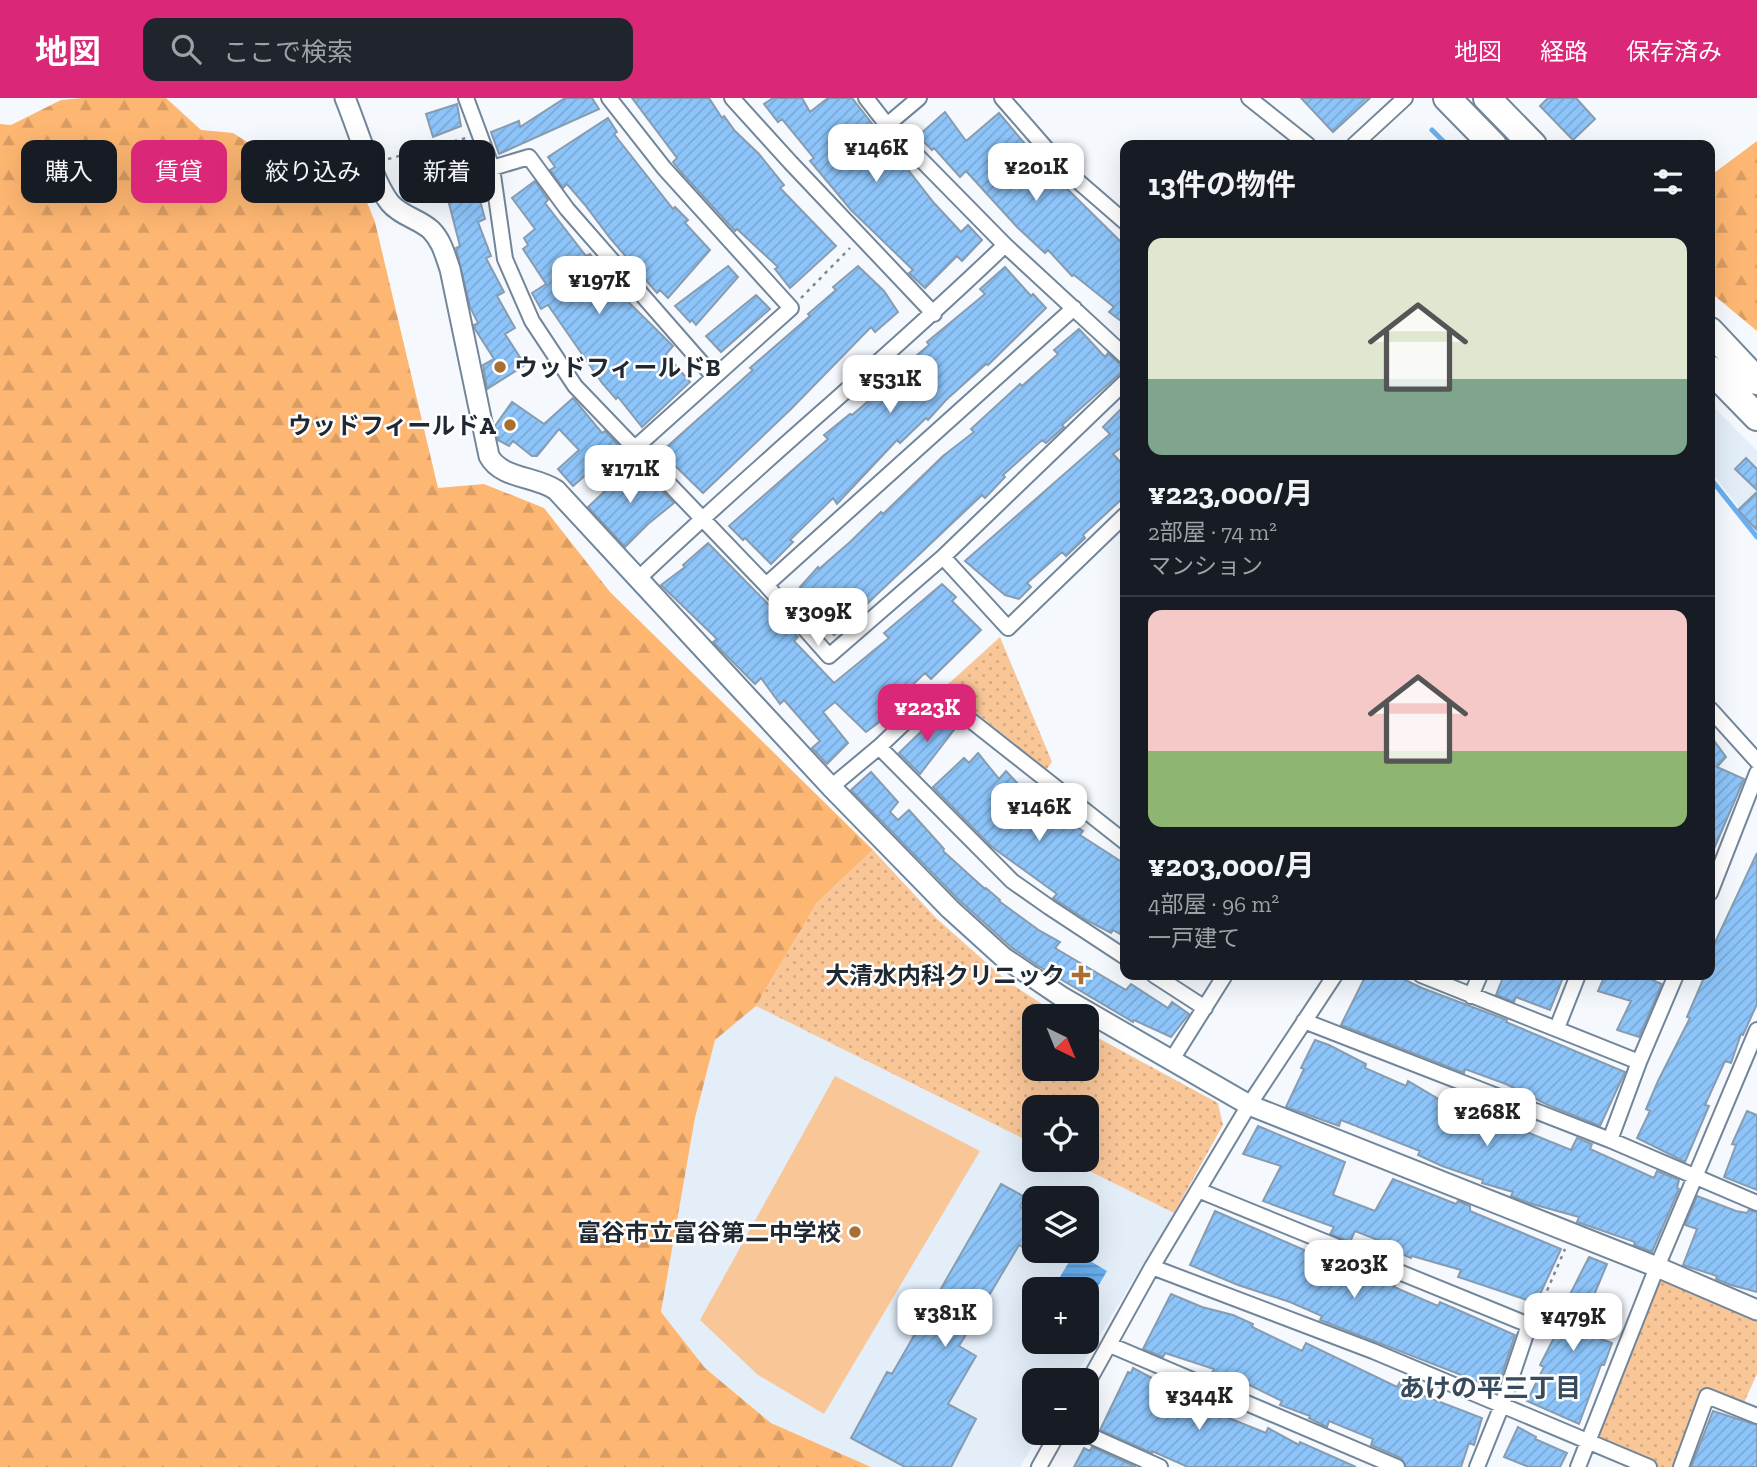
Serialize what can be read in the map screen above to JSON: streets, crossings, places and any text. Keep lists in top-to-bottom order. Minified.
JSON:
{"districts":["あけの平三丁目"],"places":{"other":["ウッドフィールドB","ウッドフィールドA","富谷市立富谷第二中学校"],"health":["大清水内科クリニック"]},"north":"bottom right","page":{"header":"地図","search":"ここで検索","nav":["地図","経路","保存済み"],"price":["¥146K","¥201K","¥197K","¥531K","¥171K","¥309K","¥223K","¥146K","¥268K","¥203K","¥381K","¥479K","¥344K"],"chip":["購入","賃貸","絞り込み","新着"],"heading":"13件の物件","list":[{"name":"¥223,000/月","note":"2部屋 · 74 m² · マンション"},{"name":"¥203,000/月","note":"4部屋 · 96 m² · 一戸建て"}],"map_buttons":["+","−"]}}
